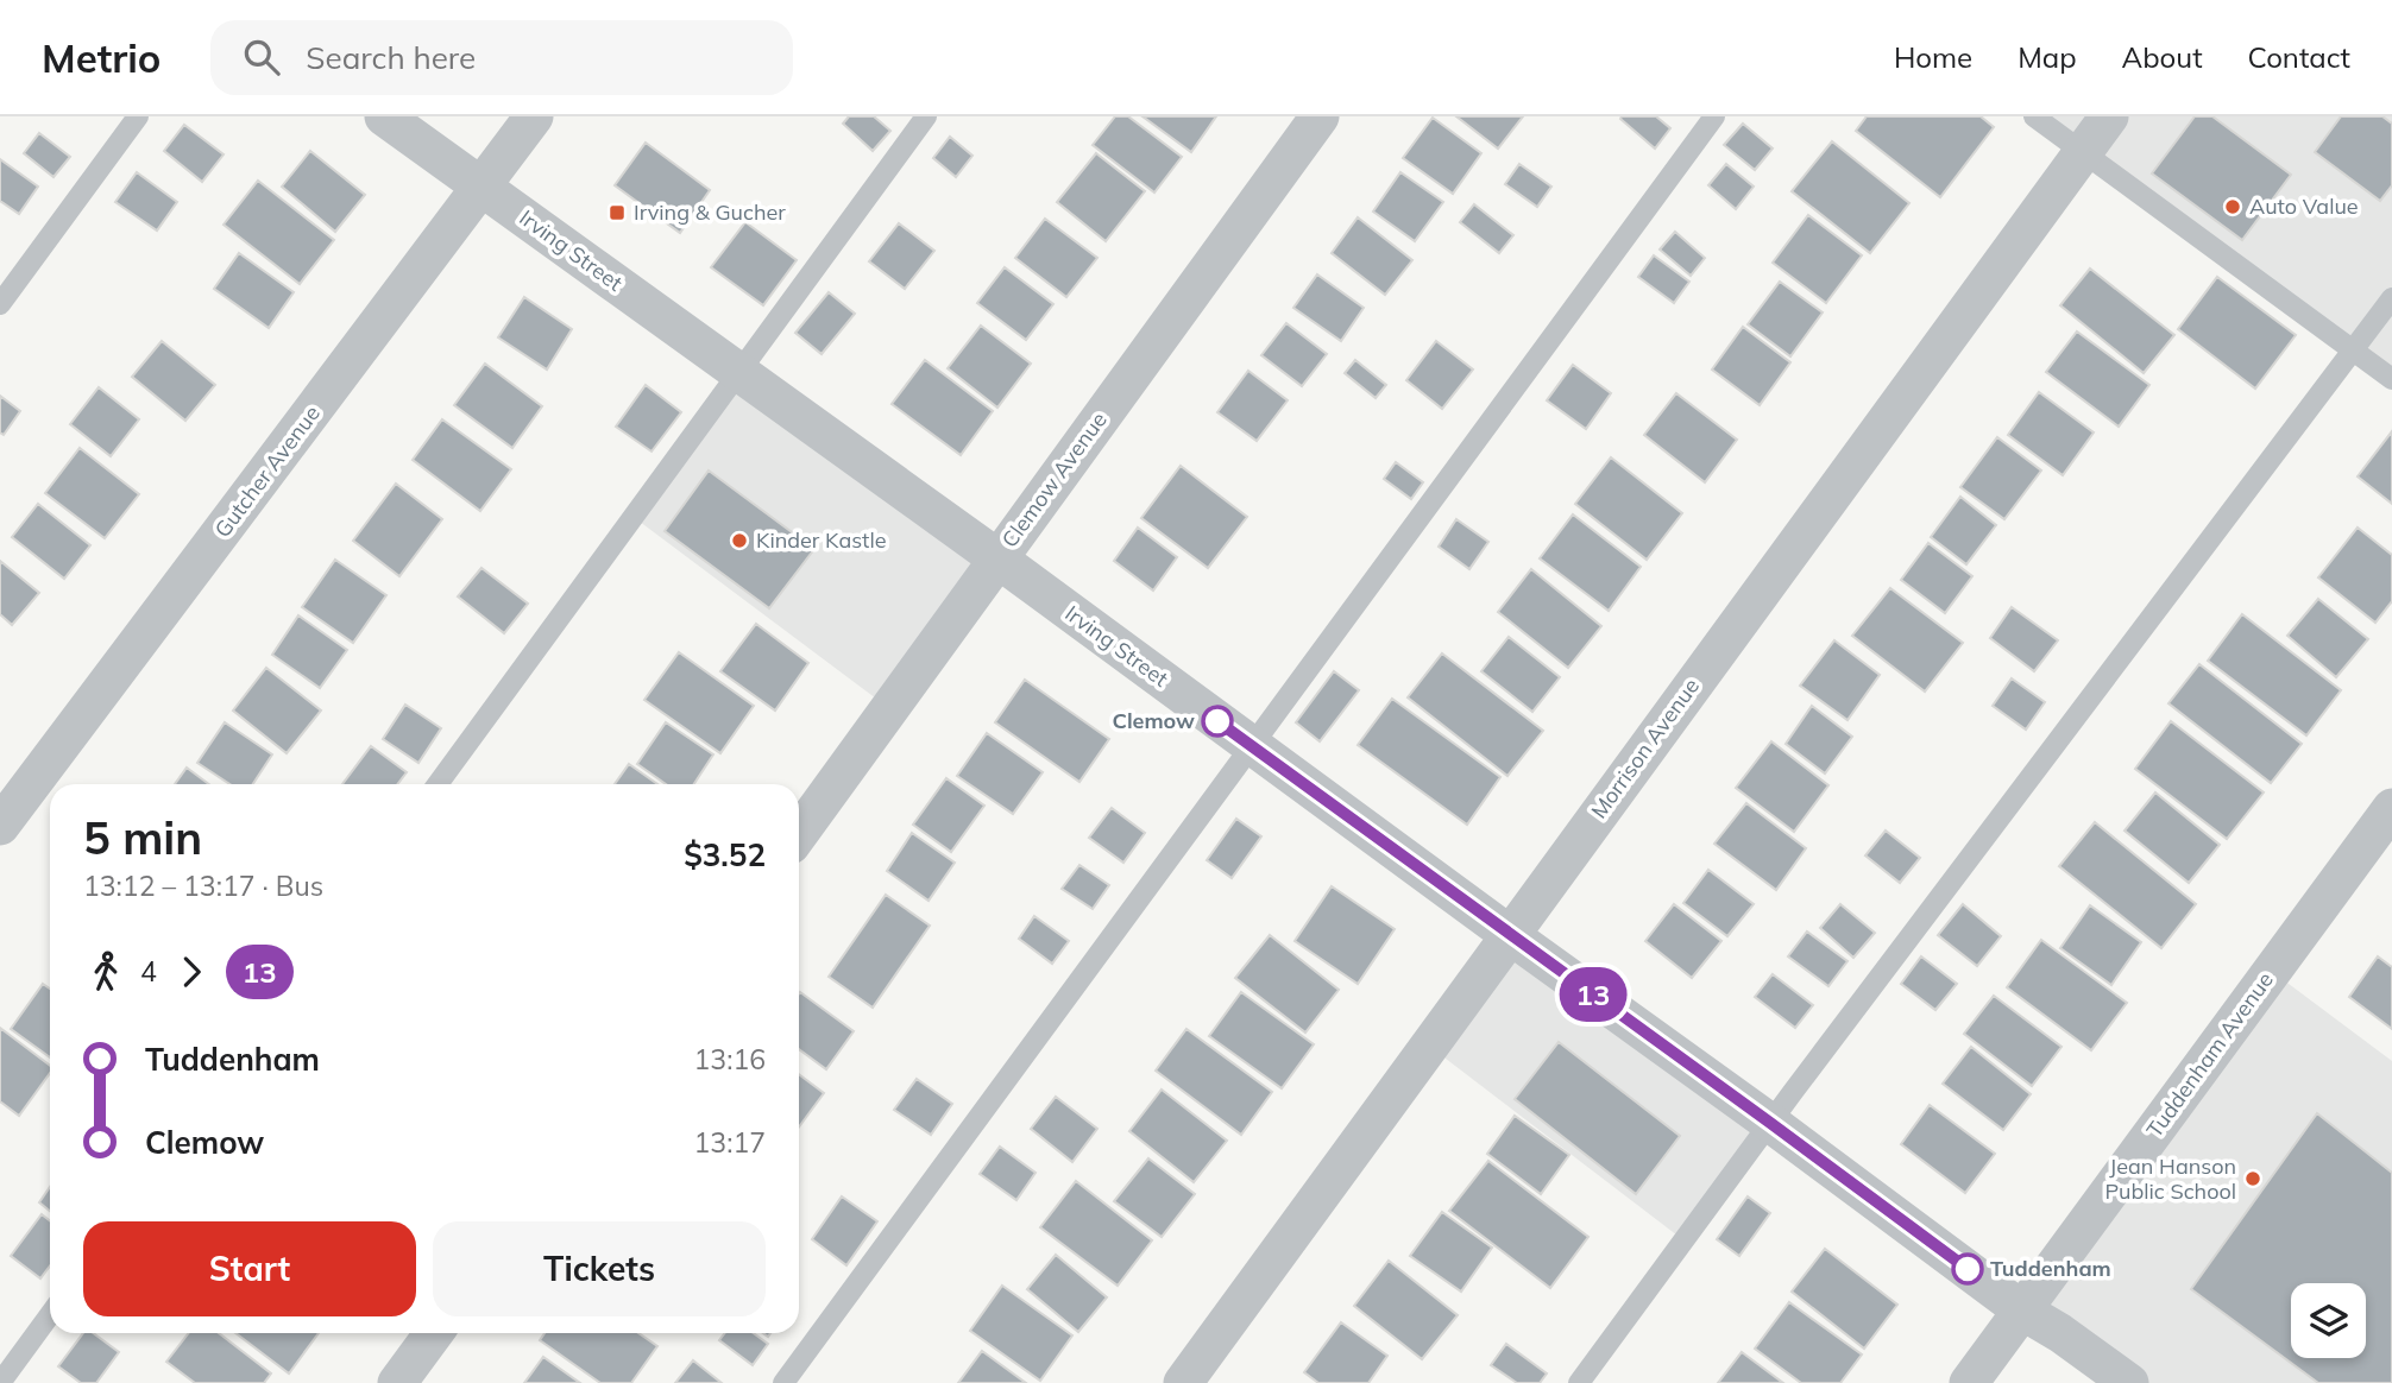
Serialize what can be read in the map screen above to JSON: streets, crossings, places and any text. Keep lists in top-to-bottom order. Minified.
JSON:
{"streets":{"street":["Irving Street","Gutcher Avenue","Clemow Avenue","Morrison Avenue","Tuddenham Avenue"]},"crossings":[["Irving Street","Gutcher Avenue"],["Irving Street","Clemow Avenue"],["Irving Street","Morrison Avenue"],["Irving Street","Tuddenham Avenue"]],"places":{"other":["Auto Value","Kinder Kastle","Clemow","Jean Hanson Public School","Tuddenham"],"transit":["Irving & Gucher"]},"lines":["bus line 13"],"page":{"header":"Metrio","search":"Search here","nav":["Home","Map","About","Contact"],"on_map":"13","heading":["5 min","13:12 – 13:17 · Bus","$3.52"],"legs":["4","13"],"list":[{"name":"Tuddenham","value":"13:16"},{"name":"Clemow","value":"13:17"}],"buttons":["Start","Tickets"]}}
